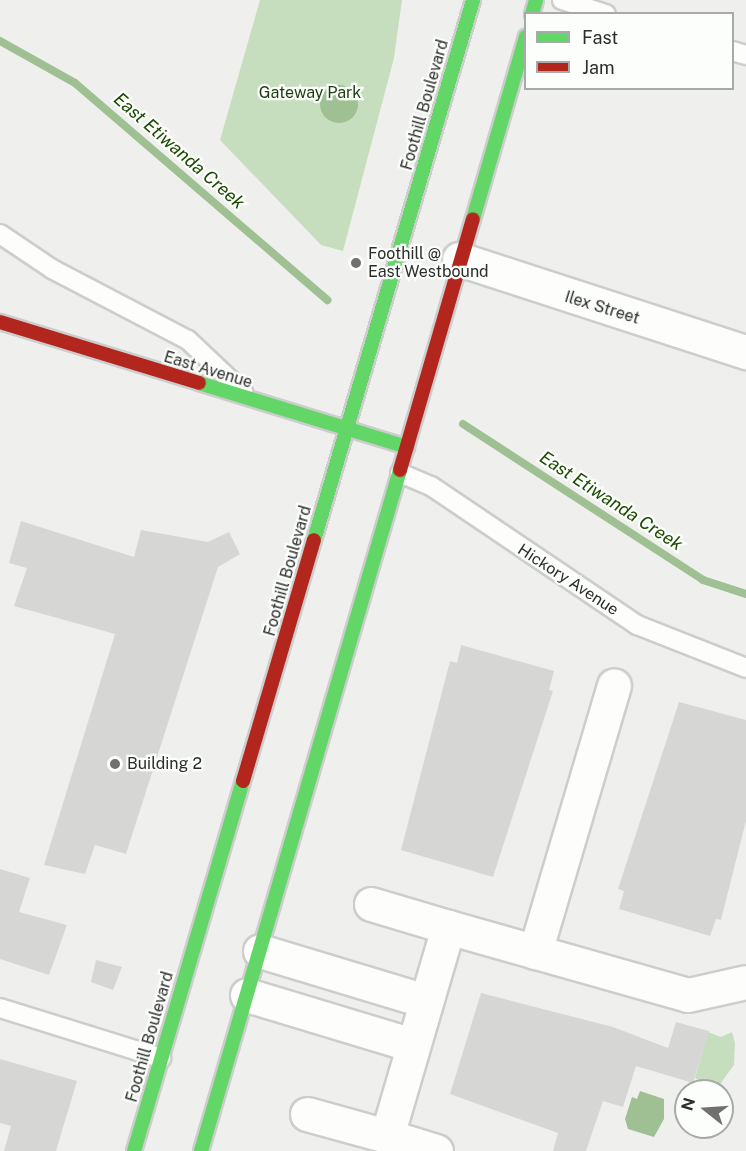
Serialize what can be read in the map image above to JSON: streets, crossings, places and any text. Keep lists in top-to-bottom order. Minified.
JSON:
{"streets":{"main road":["Foothill Boulevard","East Avenue"],"street":["Ilex Street"],"lane":["Hickory Avenue"]},"crossings":[["Foothill Boulevard","East Avenue"]],"water":["East Etiwanda Creek"],"parks":["Gateway Park"],"places":["Foothill @ East Westbound","Building 2"],"legend":["Fast","Jam"],"north":"left"}
